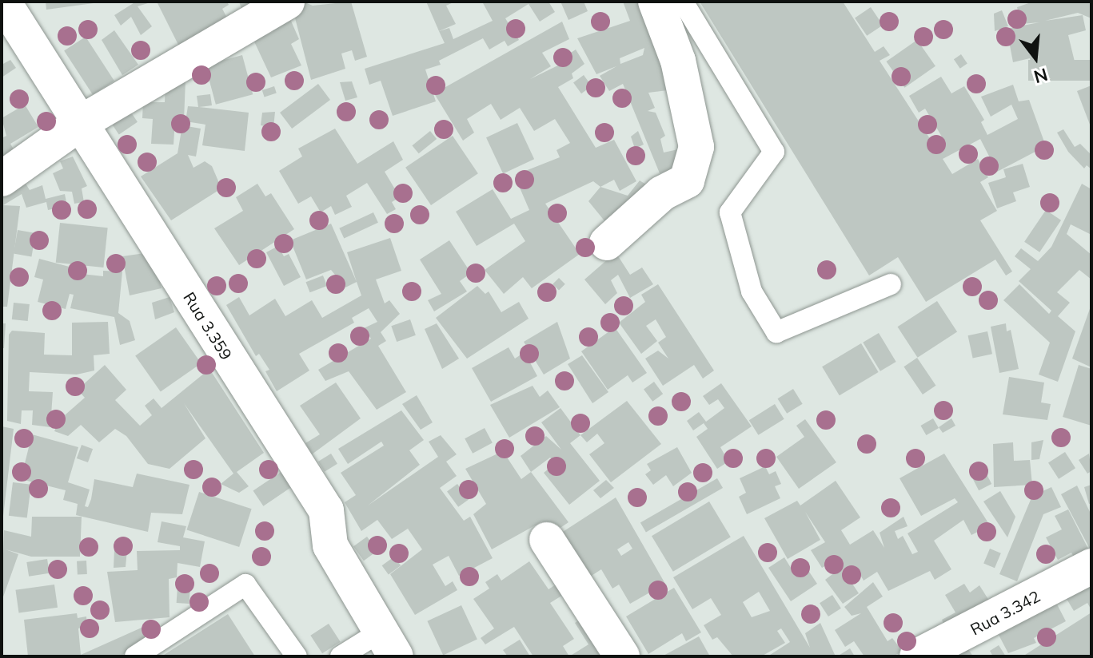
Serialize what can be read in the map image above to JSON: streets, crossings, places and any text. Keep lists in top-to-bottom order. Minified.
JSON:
{"streets":{"street":["Rua 3.359","Rua 3.342"]},"north":"bottom"}
